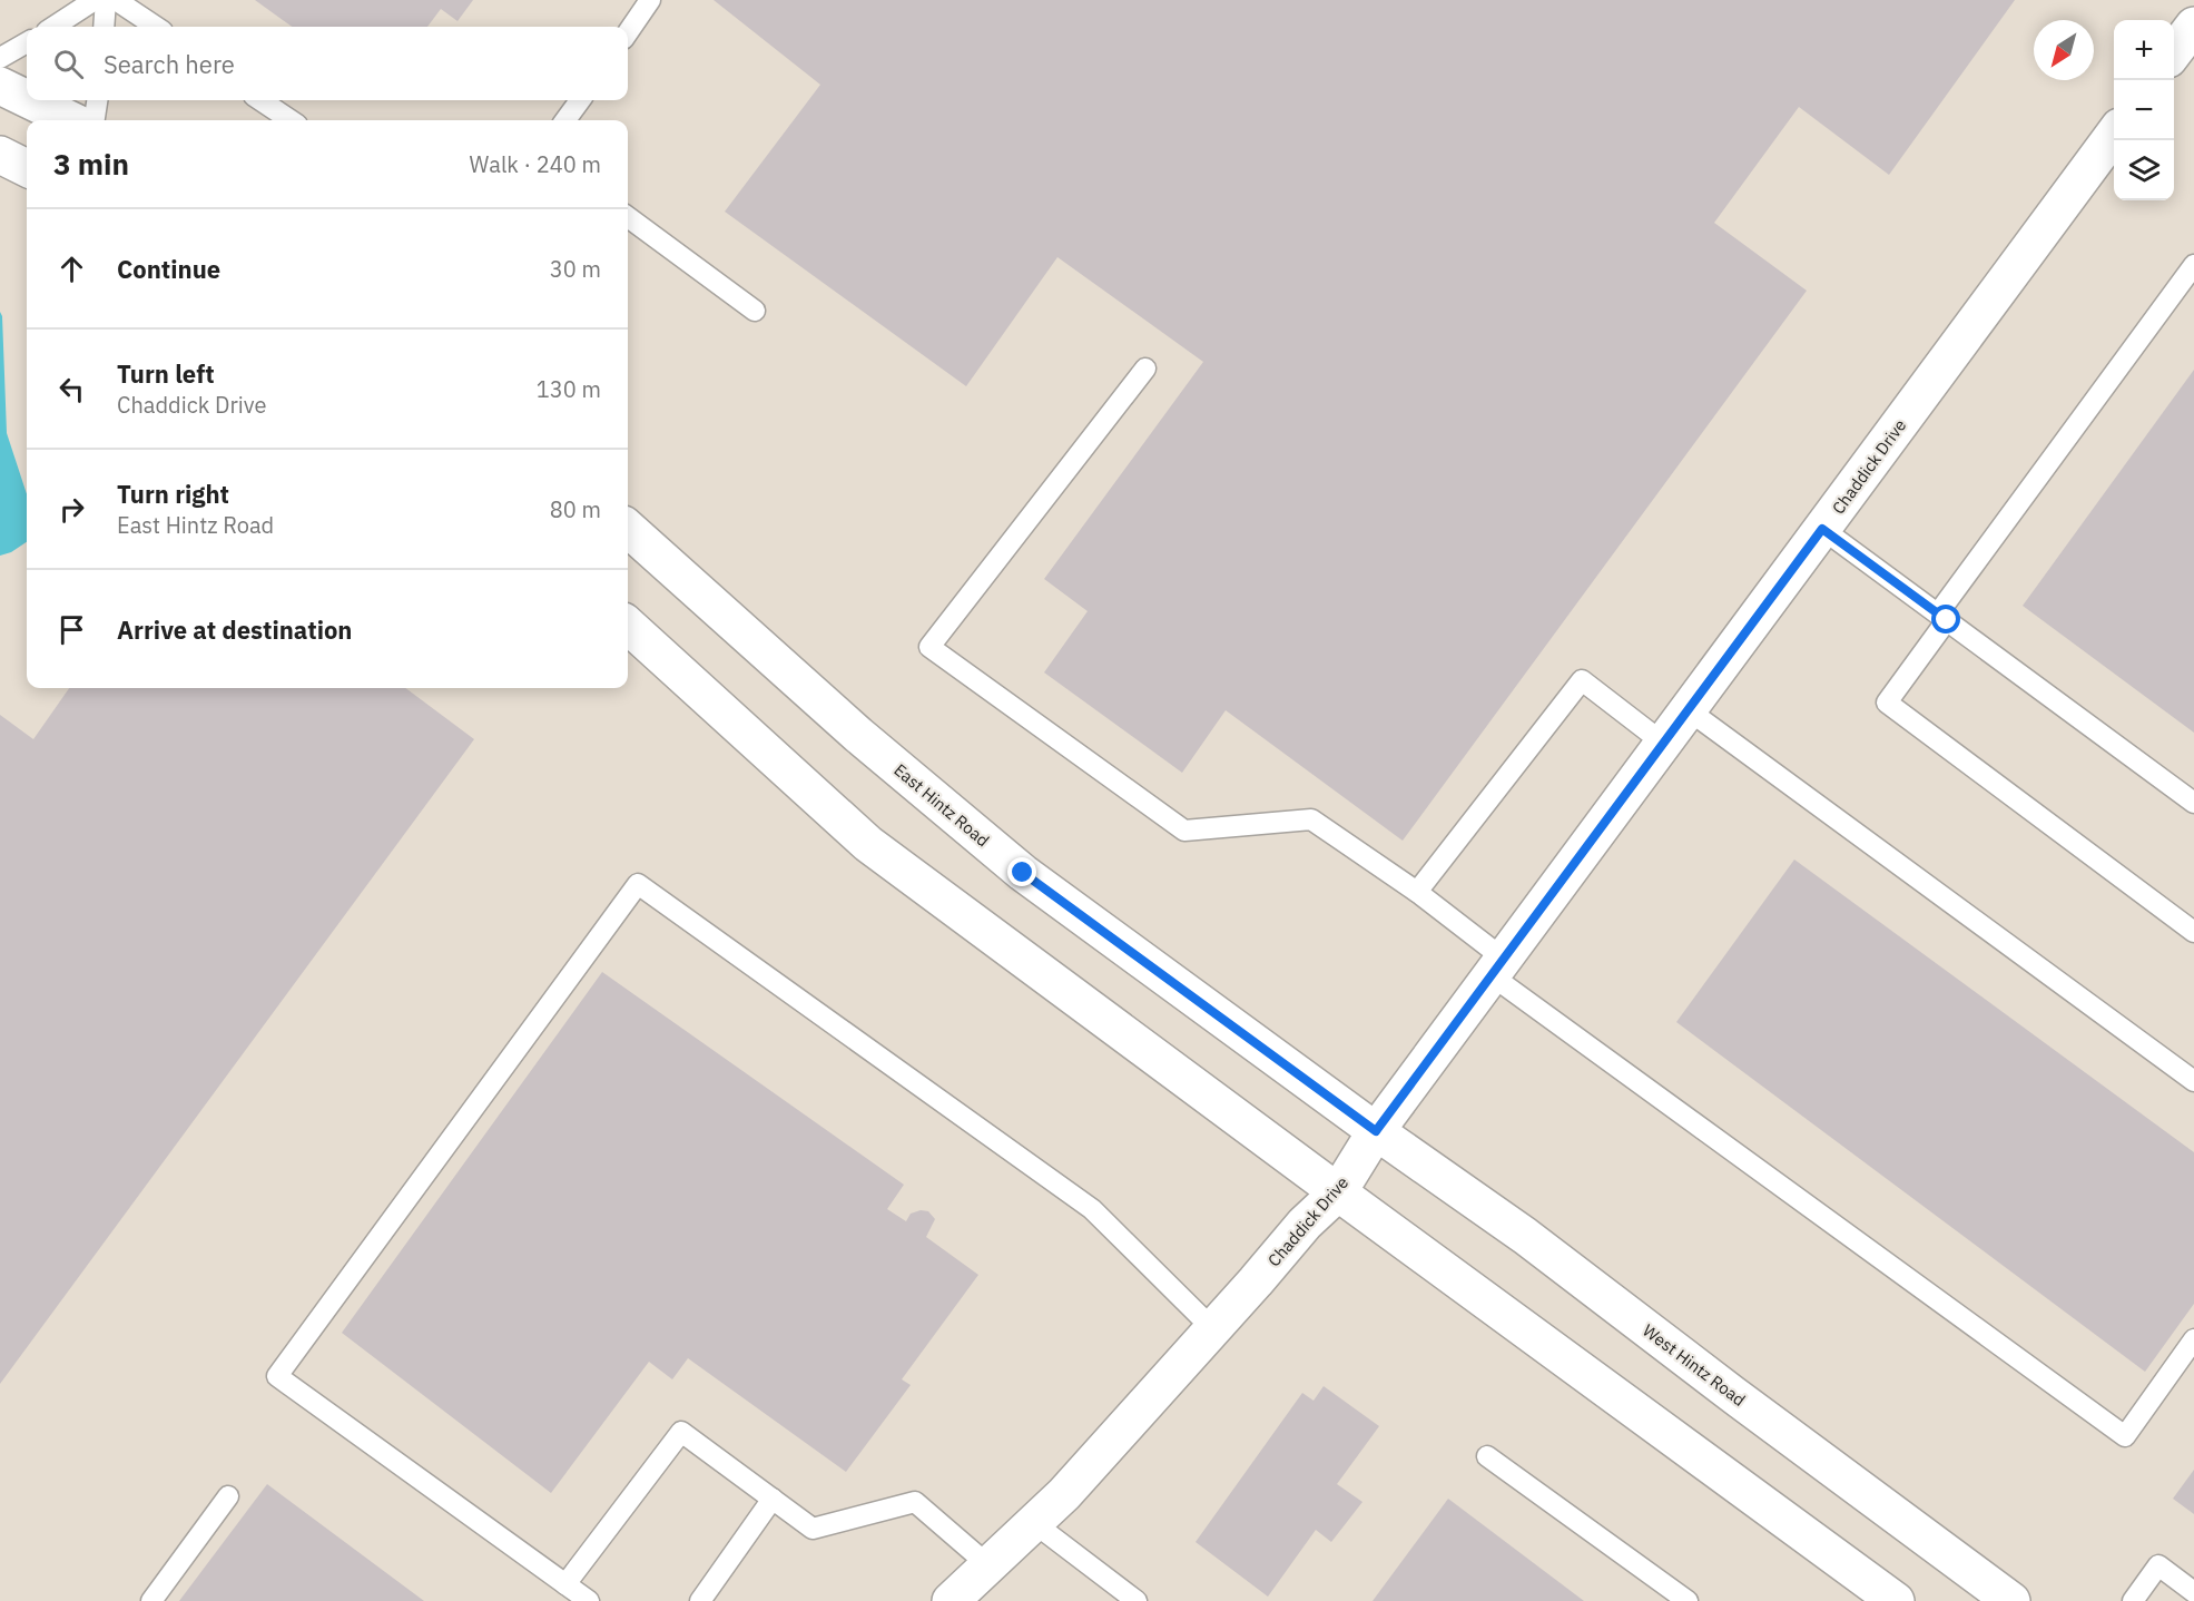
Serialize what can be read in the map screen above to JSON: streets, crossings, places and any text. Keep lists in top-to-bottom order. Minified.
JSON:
{"streets":{"main road":["Chaddick Drive","East Hintz Road","West Hintz Road"]},"crossings":[["Chaddick Drive","East Hintz Road"],["Chaddick Drive","West Hintz Road"],["East Hintz Road","West Hintz Road"]],"north":"bottom left","page":{"map_buttons":["+","−"],"search":"Search here","heading":["3 min","Walk · 240 m"],"list":[["Continue","30 m"],["Turn left","Chaddick Drive","130 m"],["Turn right","East Hintz Road","80 m"],"Arrive at destination"]}}
